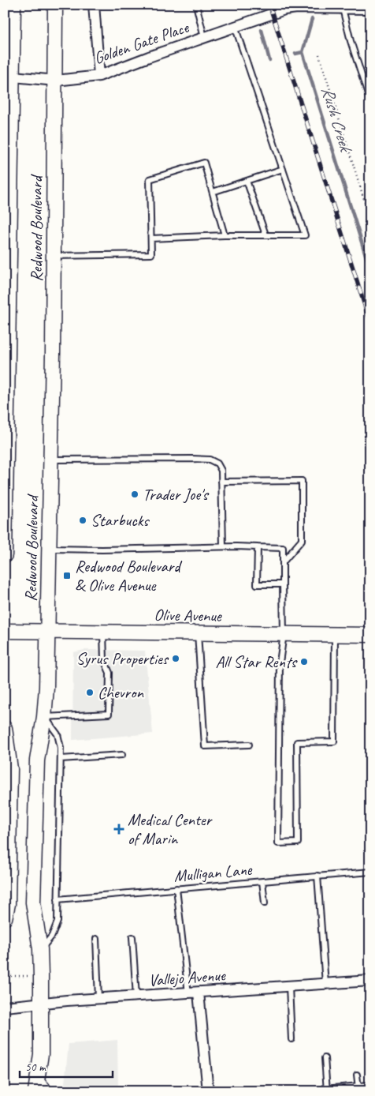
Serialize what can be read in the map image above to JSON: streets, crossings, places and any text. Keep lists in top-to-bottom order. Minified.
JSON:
{"streets":{"main road":["Redwood Boulevard","Olive Avenue"],"street":["Golden Gate Place","Vallejo Avenue"],"lane":["Mulligan Lane"]},"crossings":[["Golden Gate Place","Redwood Boulevard"],["Redwood Boulevard","Olive Avenue"],["Redwood Boulevard","Vallejo Avenue"]],"water":["Rush Creek"],"places":{"other":["Trader Joe's","Starbucks","Syrus Properties","All Star Rents","Chevron"],"transit":["Redwood Boulevard & Olive Avenue"],"health":["Medical Center of Marin"]},"scale_bar":"50 m"}
